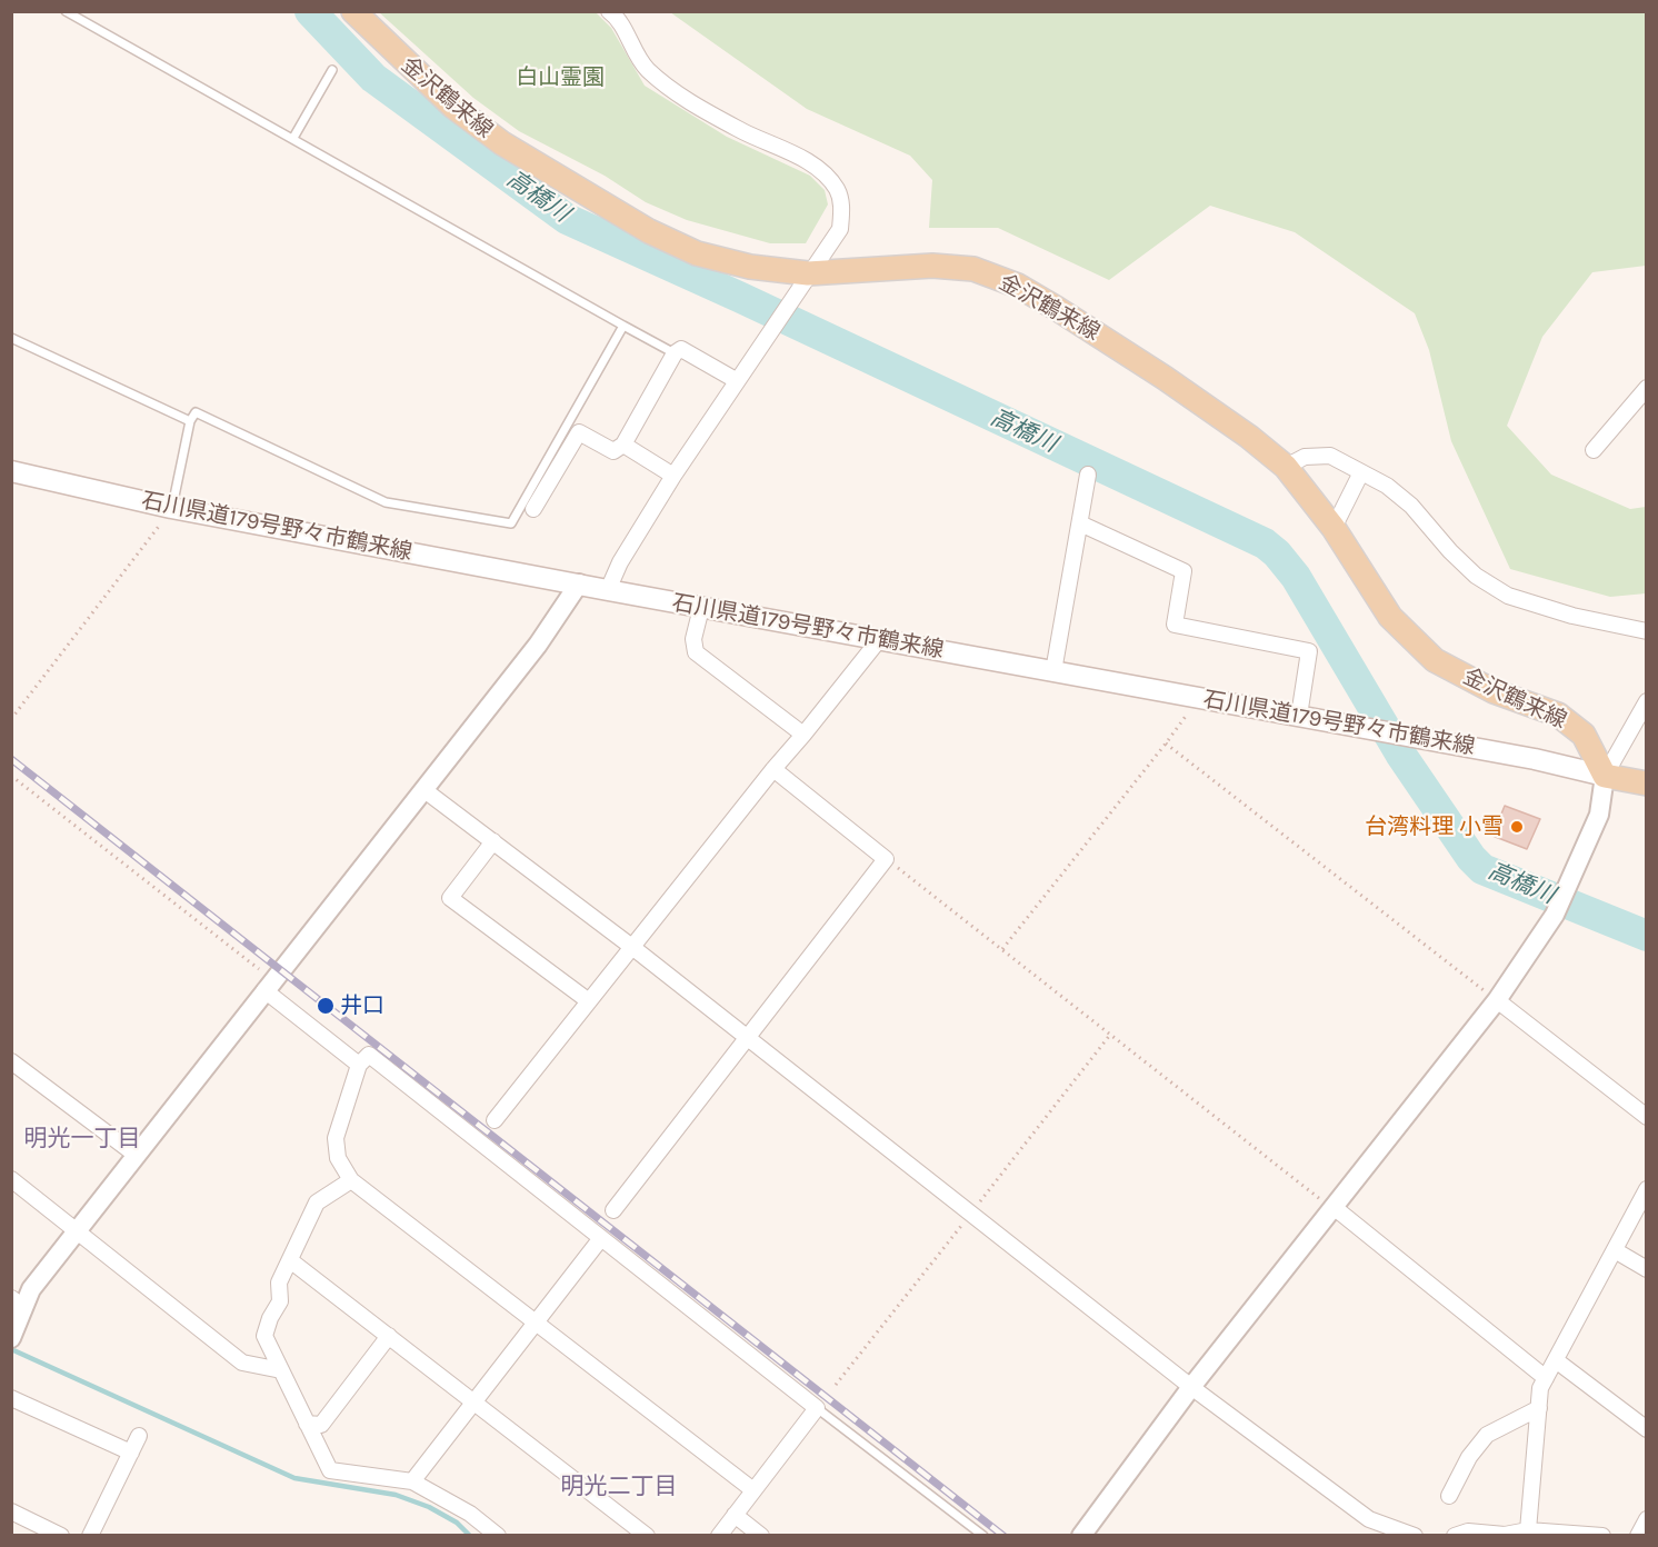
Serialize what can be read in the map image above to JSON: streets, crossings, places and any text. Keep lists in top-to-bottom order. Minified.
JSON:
{"streets":{"main road":["金沢鶴来線","石川県道179号野々市鶴来線"]},"crossings":[["金沢鶴来線","石川県道179号野々市鶴来線"]],"districts":["明光一丁目","明光二丁目"],"water":["高橋川"],"parks":["白山霊園"],"places":["台湾料理 小雪","井口"]}
